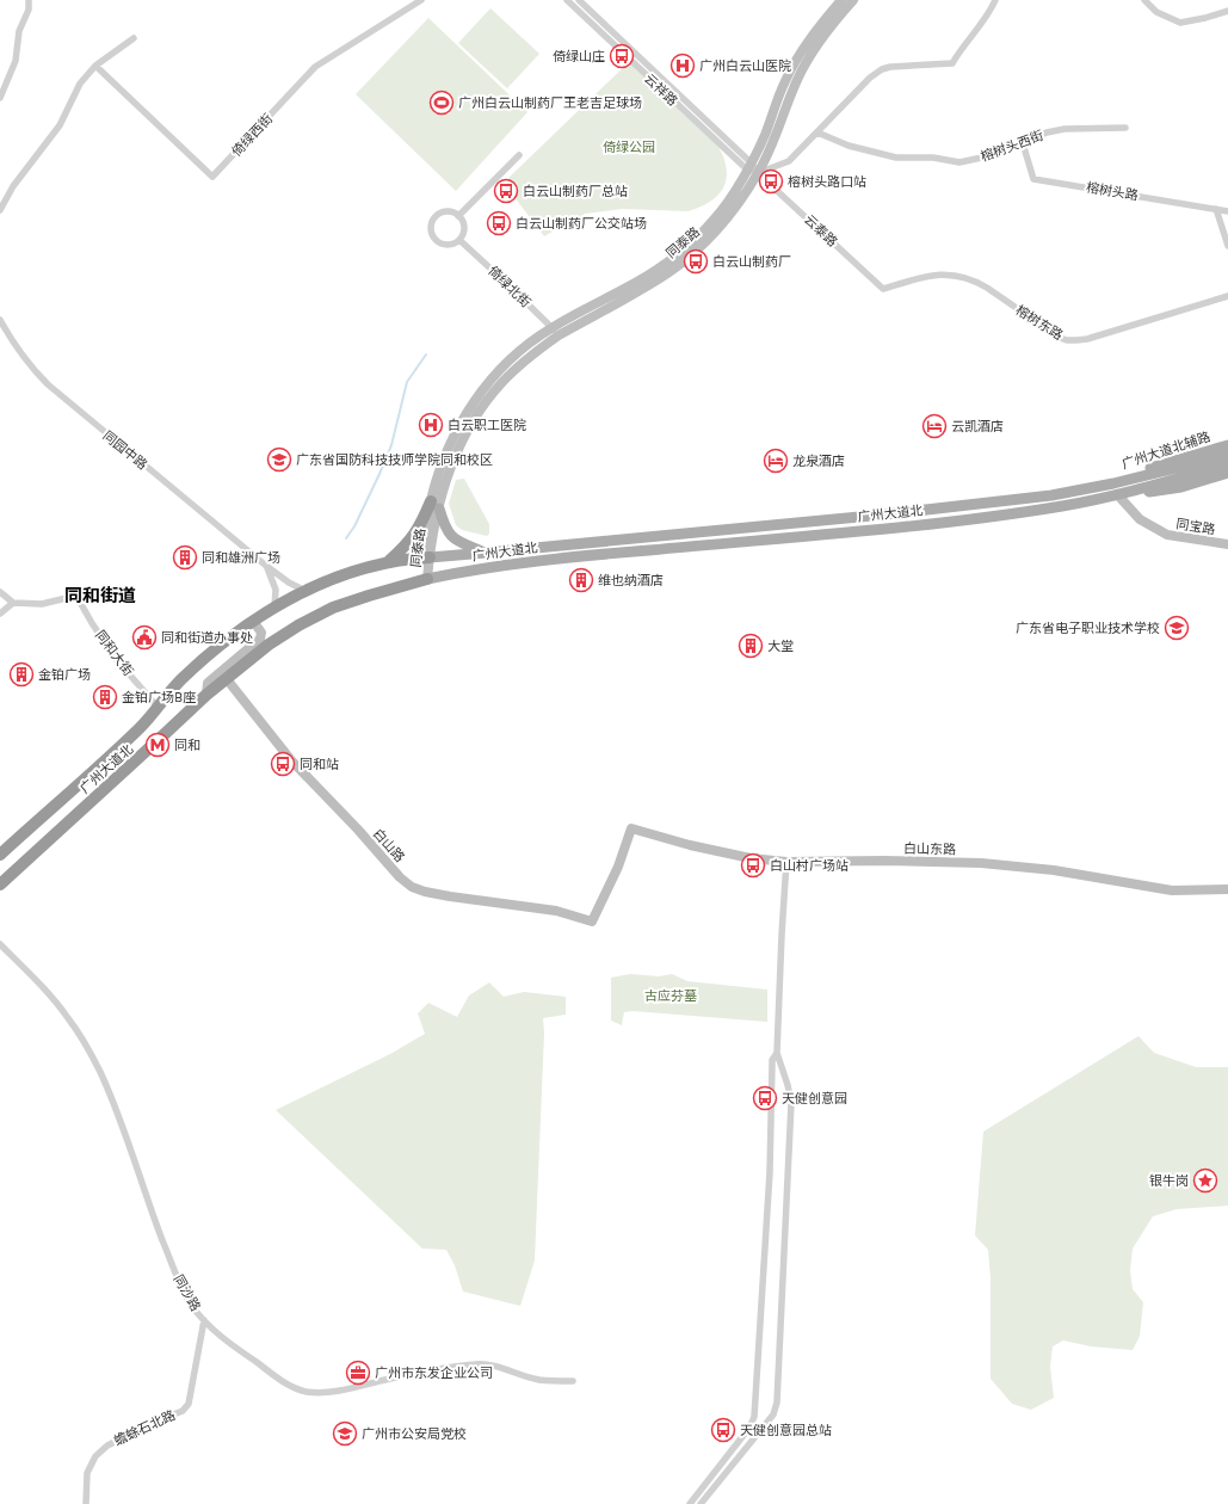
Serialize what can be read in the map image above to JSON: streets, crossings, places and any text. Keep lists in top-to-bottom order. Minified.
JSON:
{"streets":{"highway":["广州大道北"],"main road":["广州大道北辅路"],"street":["云祥路","倚绿西街","榕树头西街","榕树头路","云泰路","同泰路","倚绿北街","榕树东路","同园中路","同宝路","同和大街","白山路","白山东路","同沙路","蟾蜍石北路"]},"crossings":[["云祥路","云泰路"],["云祥路","同泰路"],["榕树头西街","榕树头路"],["云泰路","同泰路"],["云泰路","榕树东路"],["同泰路","倚绿北街"],["同泰路","广州大道北"],["同园中路","广州大道北"],["广州大道北辅路","广州大道北"],["广州大道北辅路","同宝路"],["广州大道北","同宝路"],["广州大道北","同和大街"],["广州大道北","白山路"],["白山路","白山东路"],["同沙路","蟾蜍石北路"]],"districts":["同和街道"],"parks":["倚绿公园","古应芬墓"],"places":{"bus stop":["倚绿山庄","榕树头路口站","白云山制药厂总站","白云山制药厂公交站场","白云山制药厂","同和站","白山村广场站","天健创意园","天健创意园总站"],"hospital":["广州白云山医院","白云职工医院"],"sports":["广州白云山制药厂王老吉足球场"],"hotel":["云凯酒店","龙泉酒店"],"school or university":["广东省国防科技技师学院同和校区","广东省电子职业技术学校","广州市公安局党校"],"building":["同和雄洲广场","维也纳酒店","大堂","金铂广场","金铂广场B座"],"public building":["同和街道办事处"],"metro station":["同和"],"place":["银牛岗"],"office":["广州市东发企业公司"]}}
